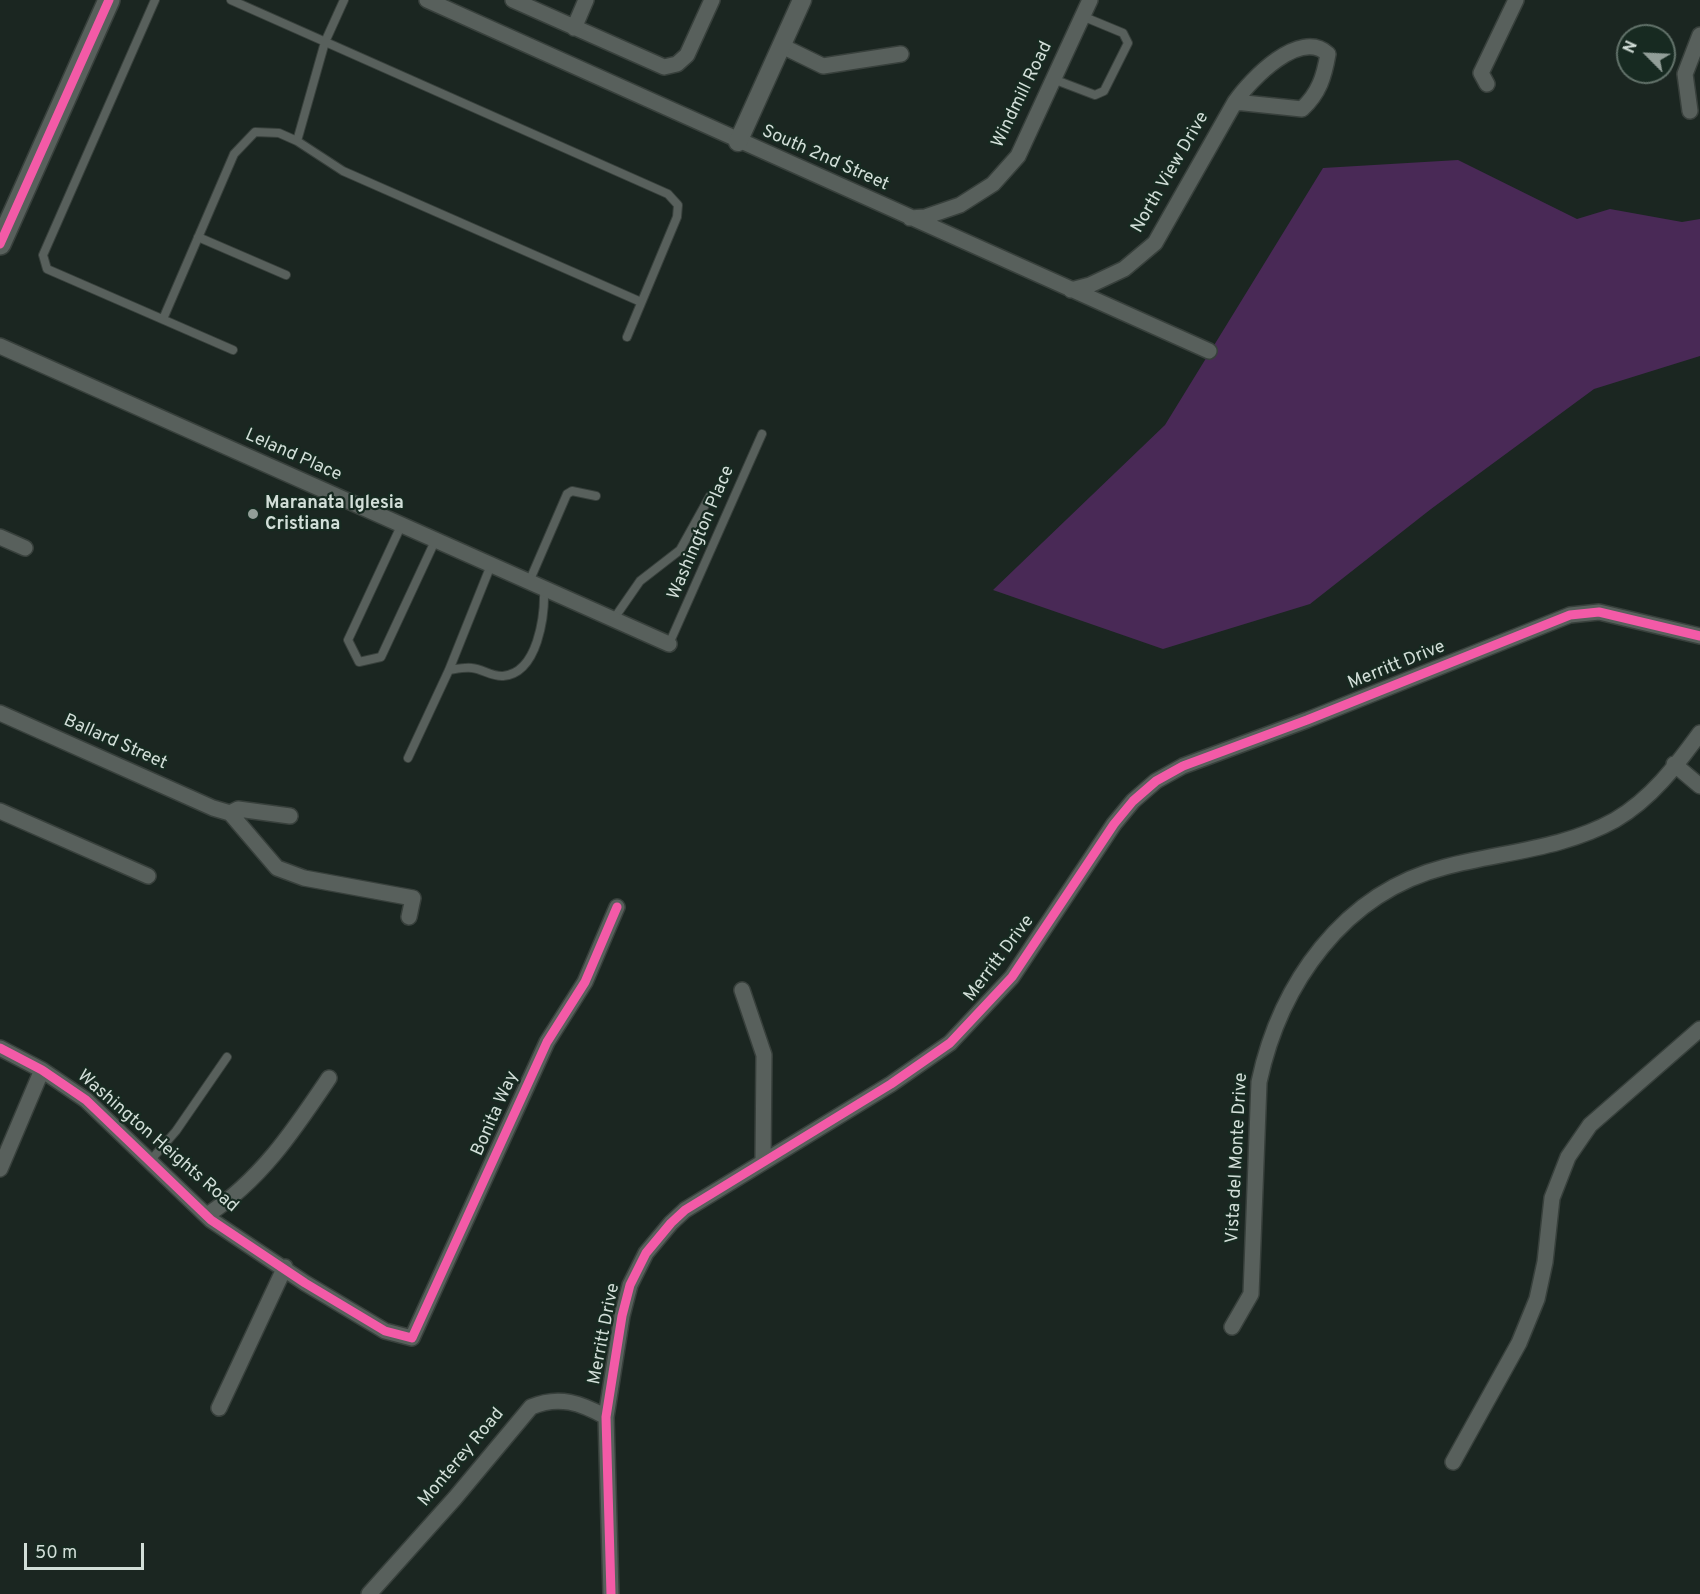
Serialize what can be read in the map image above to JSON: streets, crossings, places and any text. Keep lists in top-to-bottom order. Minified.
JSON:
{"streets":{"street":["Windmill Road","South 2nd Street","North View Drive","Leland Place","Merritt Drive","Ballard Street","Bonita Way","Washington Heights Road","Vista del Monte Drive","Monterey Road"],"lane":["Washington Place"]},"crossings":[["Windmill Road","South 2nd Street"],["South 2nd Street","North View Drive"],["Leland Place","Washington Place"],["Merritt Drive","Monterey Road"],["Bonita Way","Washington Heights Road"]],"places":["Maranata Iglesia Cristiana"],"scale_bar":"50 m","north":"top left"}
